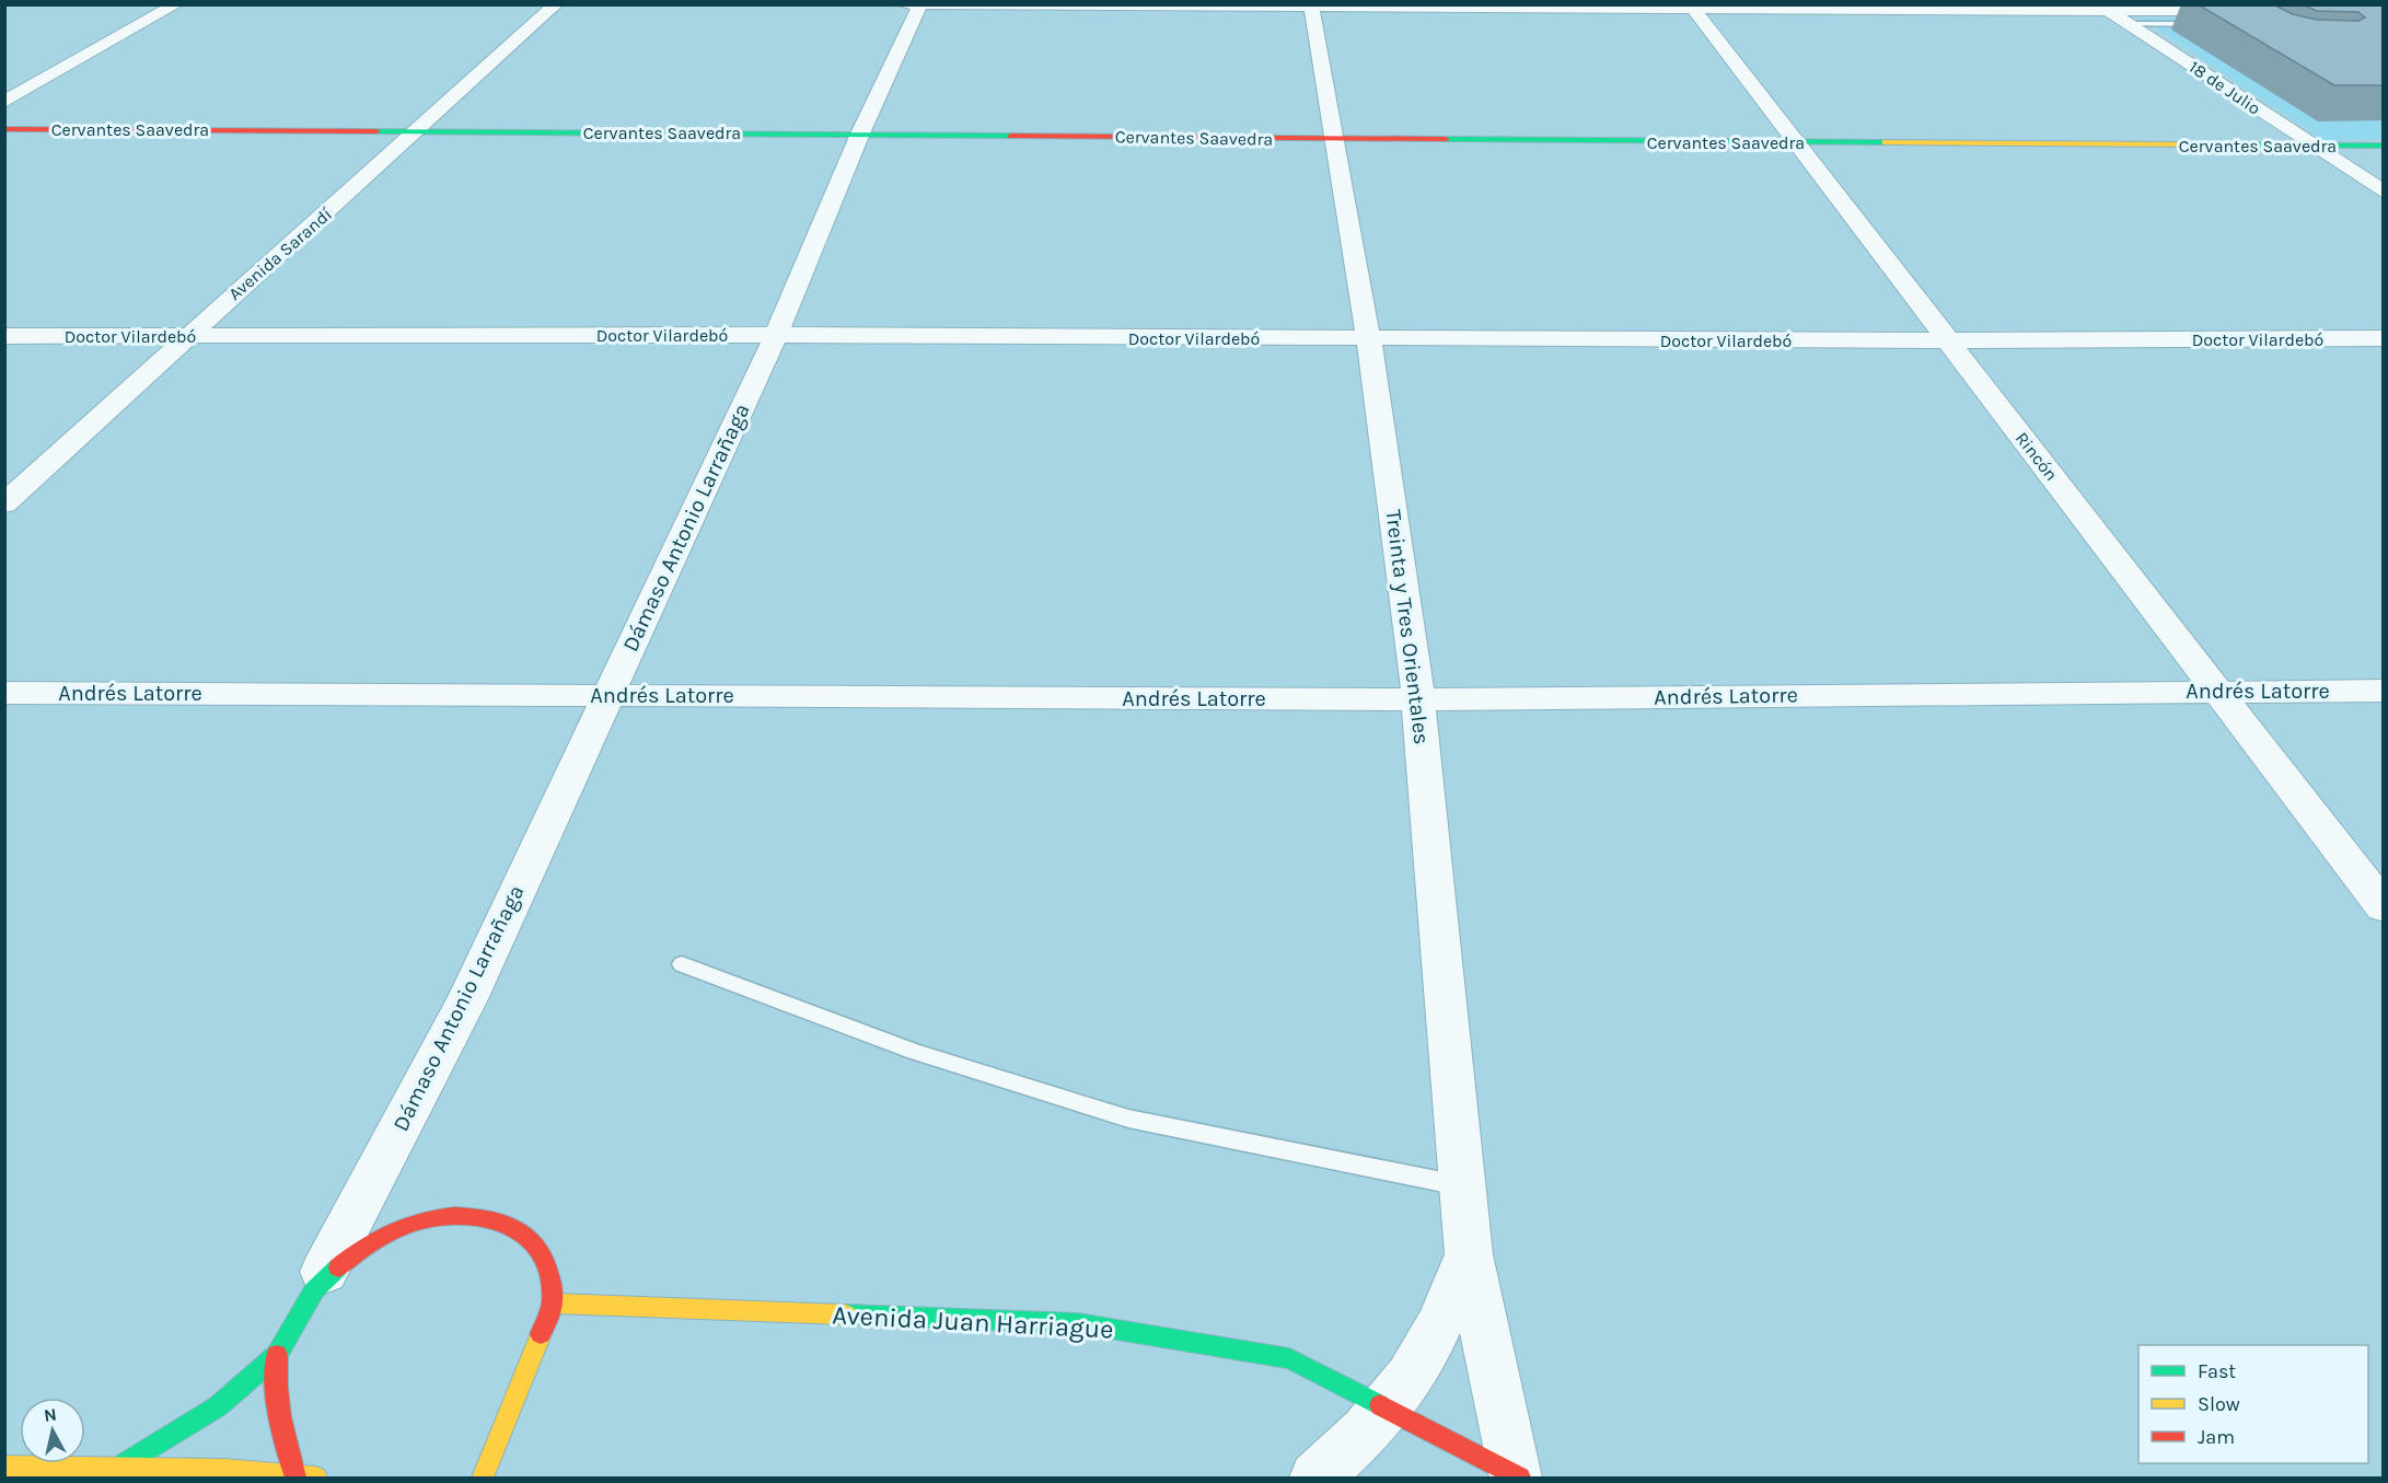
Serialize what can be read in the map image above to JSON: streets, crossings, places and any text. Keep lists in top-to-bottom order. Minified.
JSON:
{"streets":{"street":["18 de Julio","Cervantes Saavedra","Avenida Sarandí","Doctor Vilardebó","Rincón","Dámaso Antonio Larrañaga","Treinta y Tres Orientales","Andrés Latorre","Avenida Juan Harriague"]},"crossings":[["18 de Julio","Cervantes Saavedra"],["Cervantes Saavedra","Avenida Sarandí"],["Cervantes Saavedra","Rincón"],["Cervantes Saavedra","Dámaso Antonio Larrañaga"],["Cervantes Saavedra","Treinta y Tres Orientales"],["Avenida Sarandí","Doctor Vilardebó"],["Doctor Vilardebó","Rincón"],["Doctor Vilardebó","Dámaso Antonio Larrañaga"],["Doctor Vilardebó","Treinta y Tres Orientales"],["Rincón","Andrés Latorre"],["Dámaso Antonio Larrañaga","Andrés Latorre"],["Treinta y Tres Orientales","Andrés Latorre"],["Treinta y Tres Orientales","Avenida Juan Harriague"]],"legend":["Fast","Slow","Jam"],"north":"top"}
